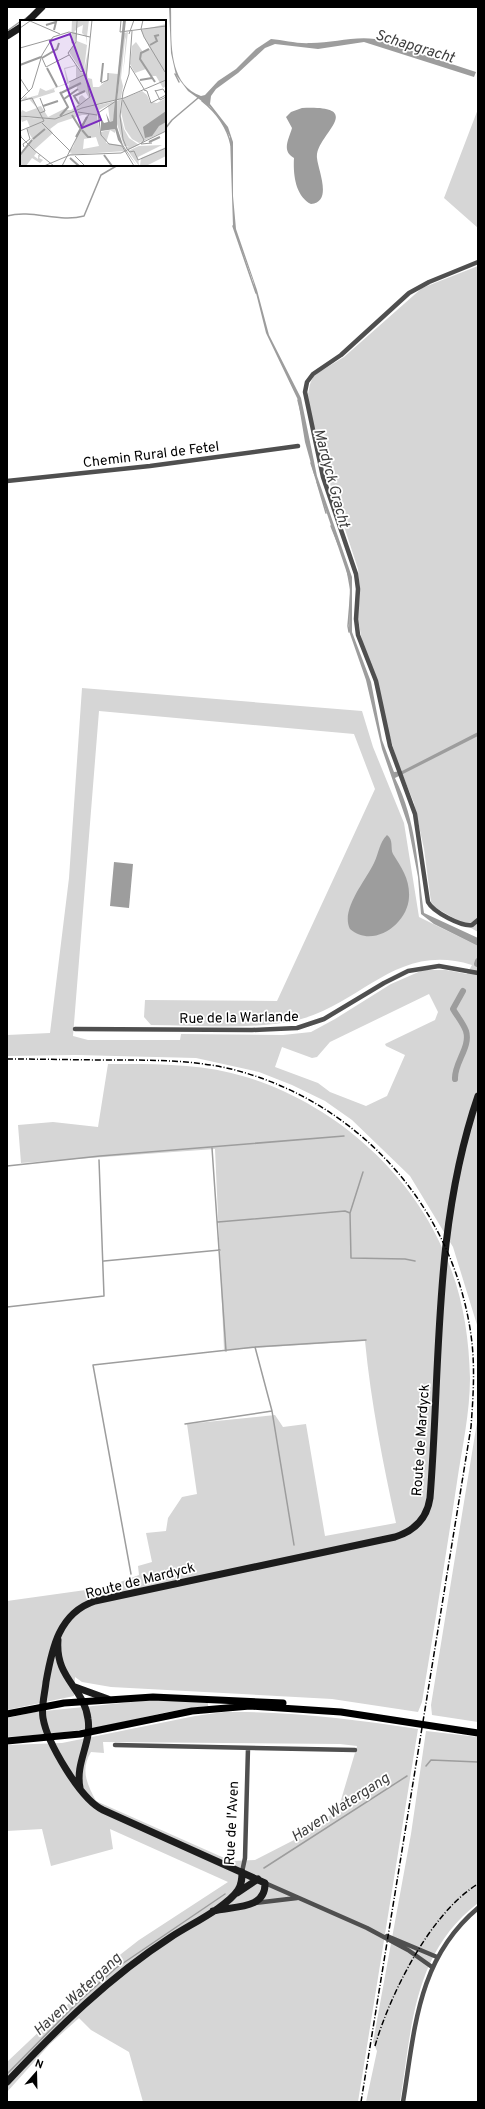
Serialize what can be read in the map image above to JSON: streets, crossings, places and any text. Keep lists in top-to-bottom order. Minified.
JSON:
{"streets":{"main road":["Route de Mardyck","Rue de l'Aven"],"street":["Chemin Rural de Fetel","Rue de la Warlande"]},"crossings":[["Route de Mardyck","Rue de l'Aven"]],"water":["Schapgracht","Mardyck Gracht","Haven Watergang"],"north":"top"}
